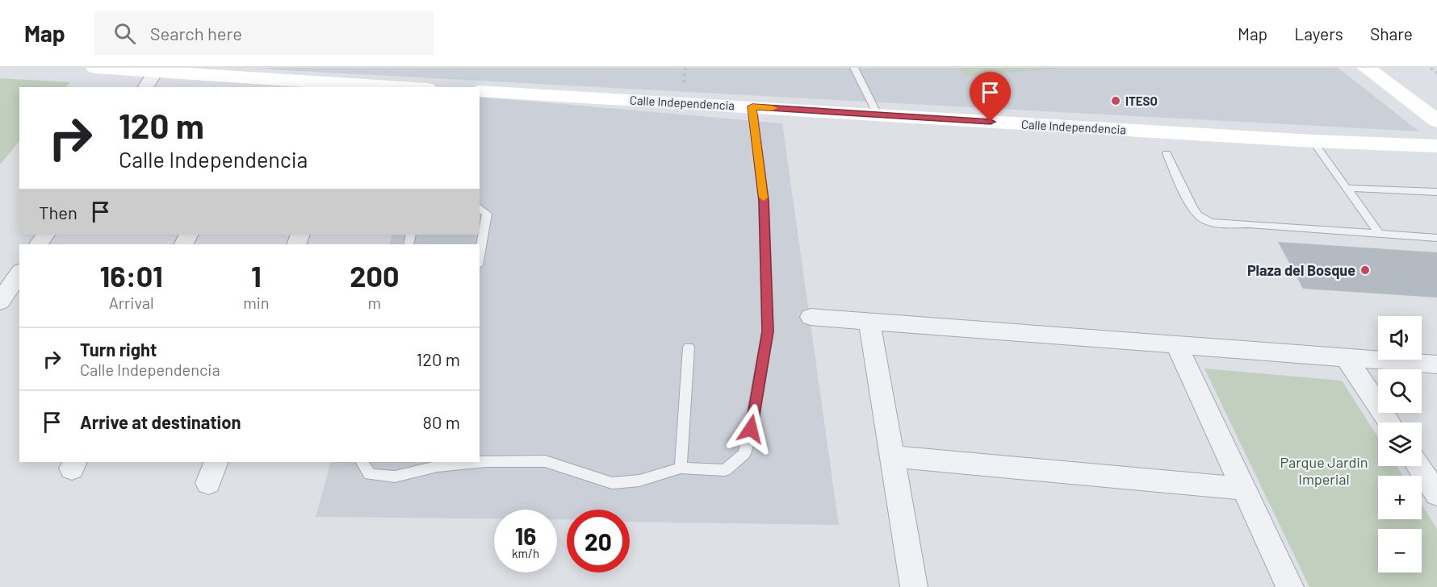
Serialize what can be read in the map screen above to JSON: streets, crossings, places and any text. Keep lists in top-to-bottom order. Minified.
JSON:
{"streets":{"street":["Calle Independencia"]},"parks":["Parque Jardin Imperial"],"places":["ITESO","Plaza del Bosque"],"page":{"header":"Map","search":"Search here","nav":["Map","Layers","Share"],"turn":["120 m","Calle Independencia"],"then":"Then","eta":["16:01","Arrival","1","min","200","m"],"map_buttons":["+","−"],"list":[{"name":"Turn right","note":"Calle Independencia","value":"120 m"},{"name":"Arrive at destination","value":"80 m"}],"speed":"16 km/h","limit":"20"}}
